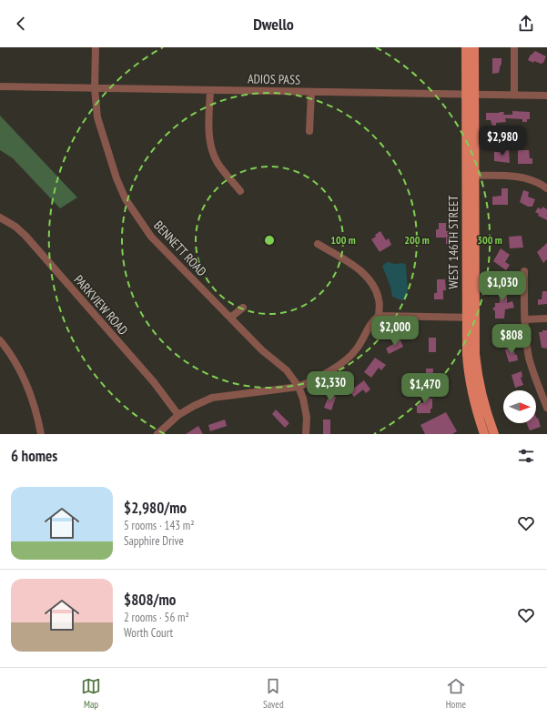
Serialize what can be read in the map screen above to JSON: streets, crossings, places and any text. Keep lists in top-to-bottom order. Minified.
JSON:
{"streets":{"main road":["WEST 146TH STREET"],"street":["ADIOS PASS","BENNETT ROAD","PARKVIEW ROAD"]},"crossings":[["ADIOS PASS","WEST 146TH STREET"],["ADIOS PASS","BENNETT ROAD"]],"north":"right","page":{"header":"Dwello","price":["$2,980","$1,030","$2,000","$808","$2,330","$1,470"],"heading":"6 homes","list":[{"name":"$2,980/mo","note":"5 rooms · 143 m² · Sapphire Drive"},{"name":"$808/mo","note":"2 rooms · 56 m² · Worth Court"}],"tabs":["Map","Saved","Home"]},"rings":["100 m","200 m","300 m"]}
